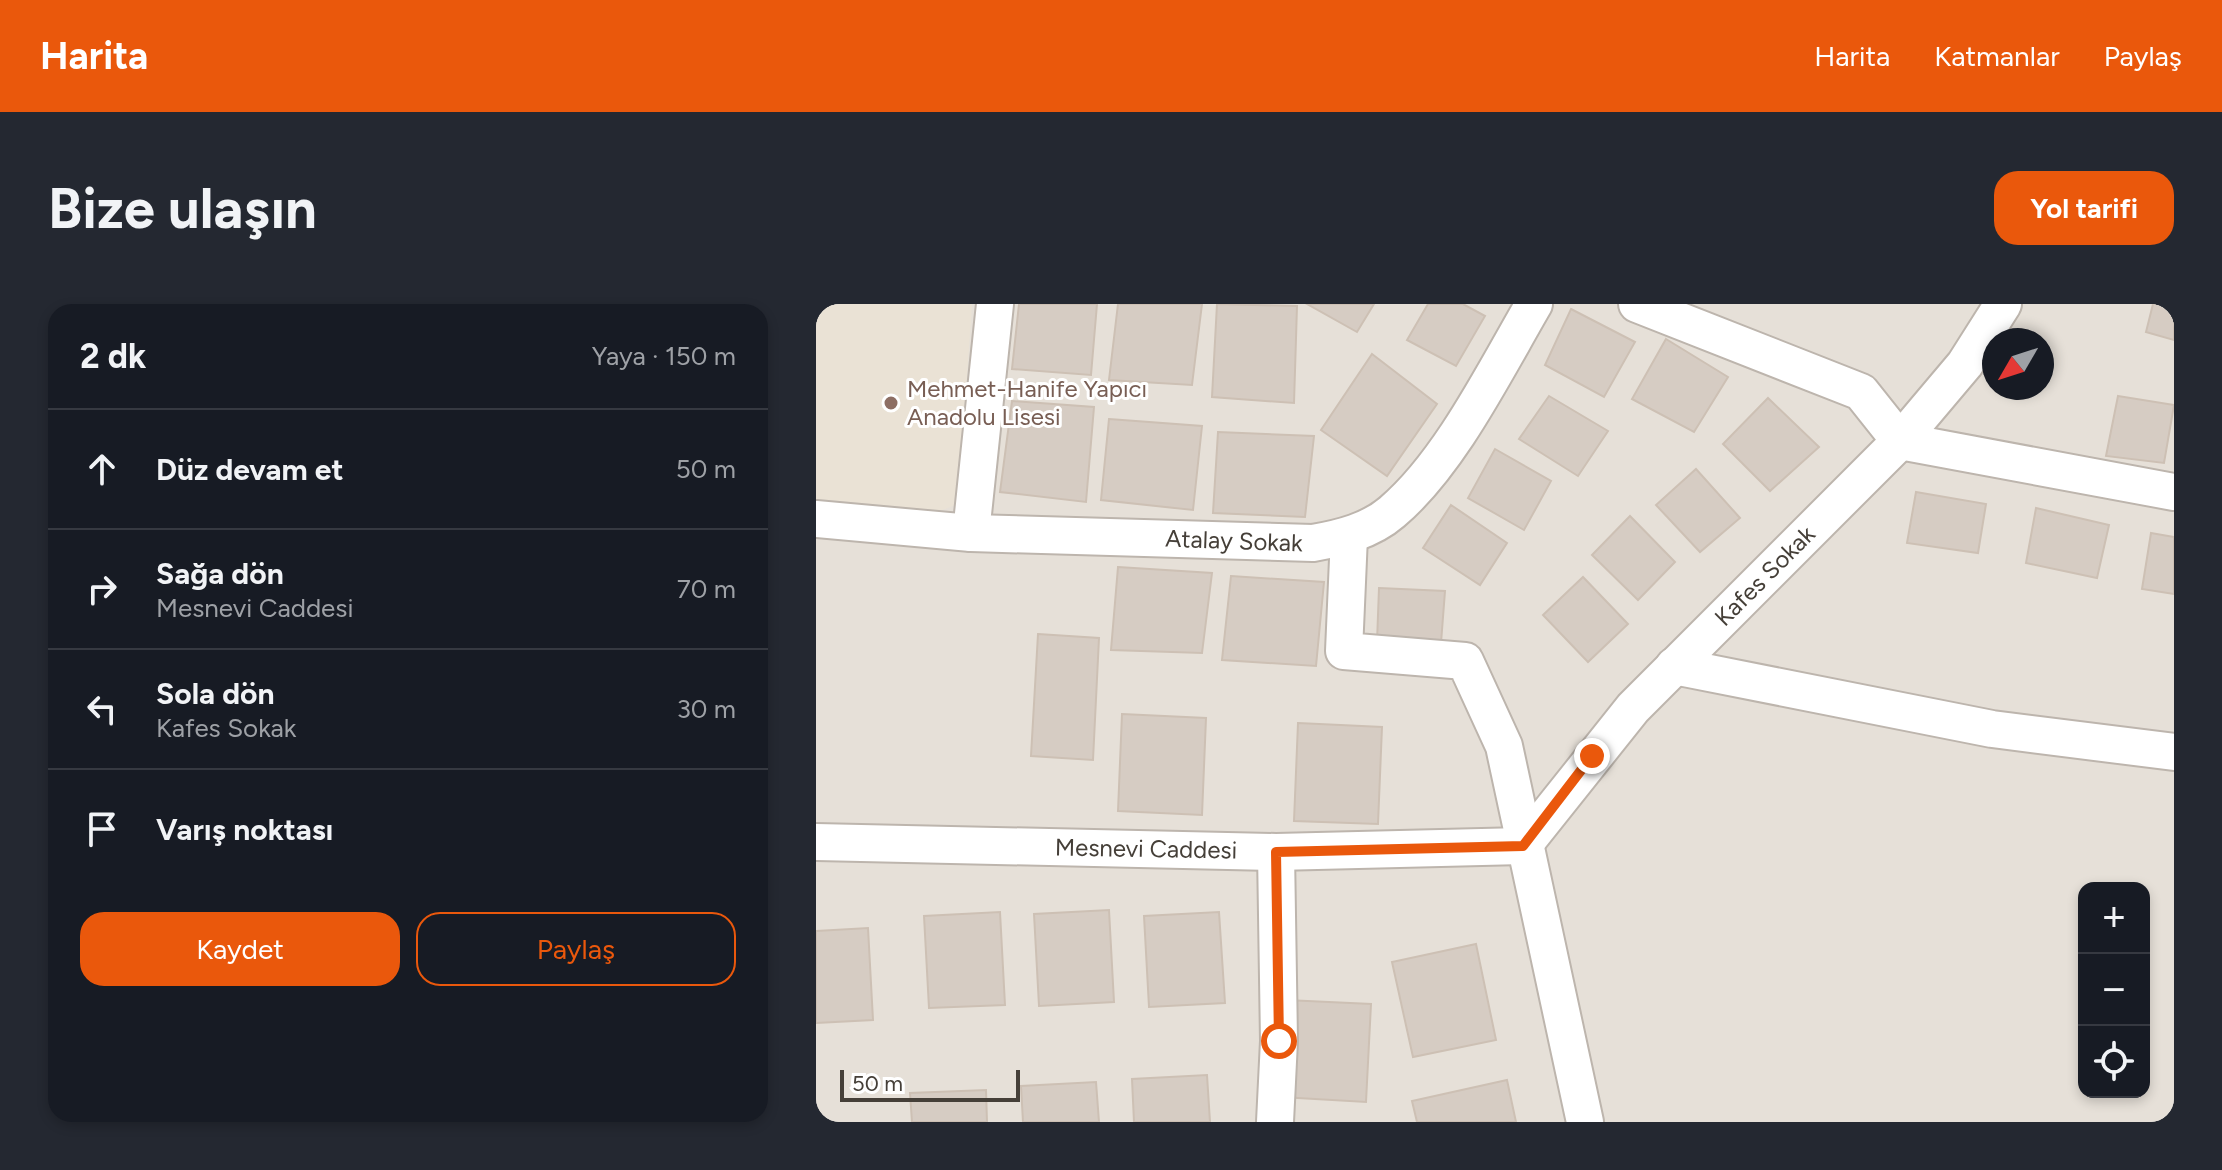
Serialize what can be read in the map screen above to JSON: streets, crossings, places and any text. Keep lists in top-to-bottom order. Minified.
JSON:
{"streets":{"street":["Atalay Sokak","Kafes Sokak","Mesnevi Caddesi"]},"crossings":[["Kafes Sokak","Mesnevi Caddesi"]],"places":["Mehmet-Hanife Yapıcı Anadolu Lisesi"],"scale_bar":"50 m","north":"bottom left","page":{"header":"Harita","nav":["Harita","Katmanlar","Paylaş"],"buttons":["Yol tarifi",["Kaydet","Paylaş"]],"title":"Bize ulaşın","heading":["2 dk","Yaya · 150 m"],"list":[["Düz devam et","50 m"],["Sağa dön","Mesnevi Caddesi","70 m"],["Sola dön","Kafes Sokak","30 m"],"Varış noktası"],"map_buttons":["+","−"],"scale":"50 m"}}
